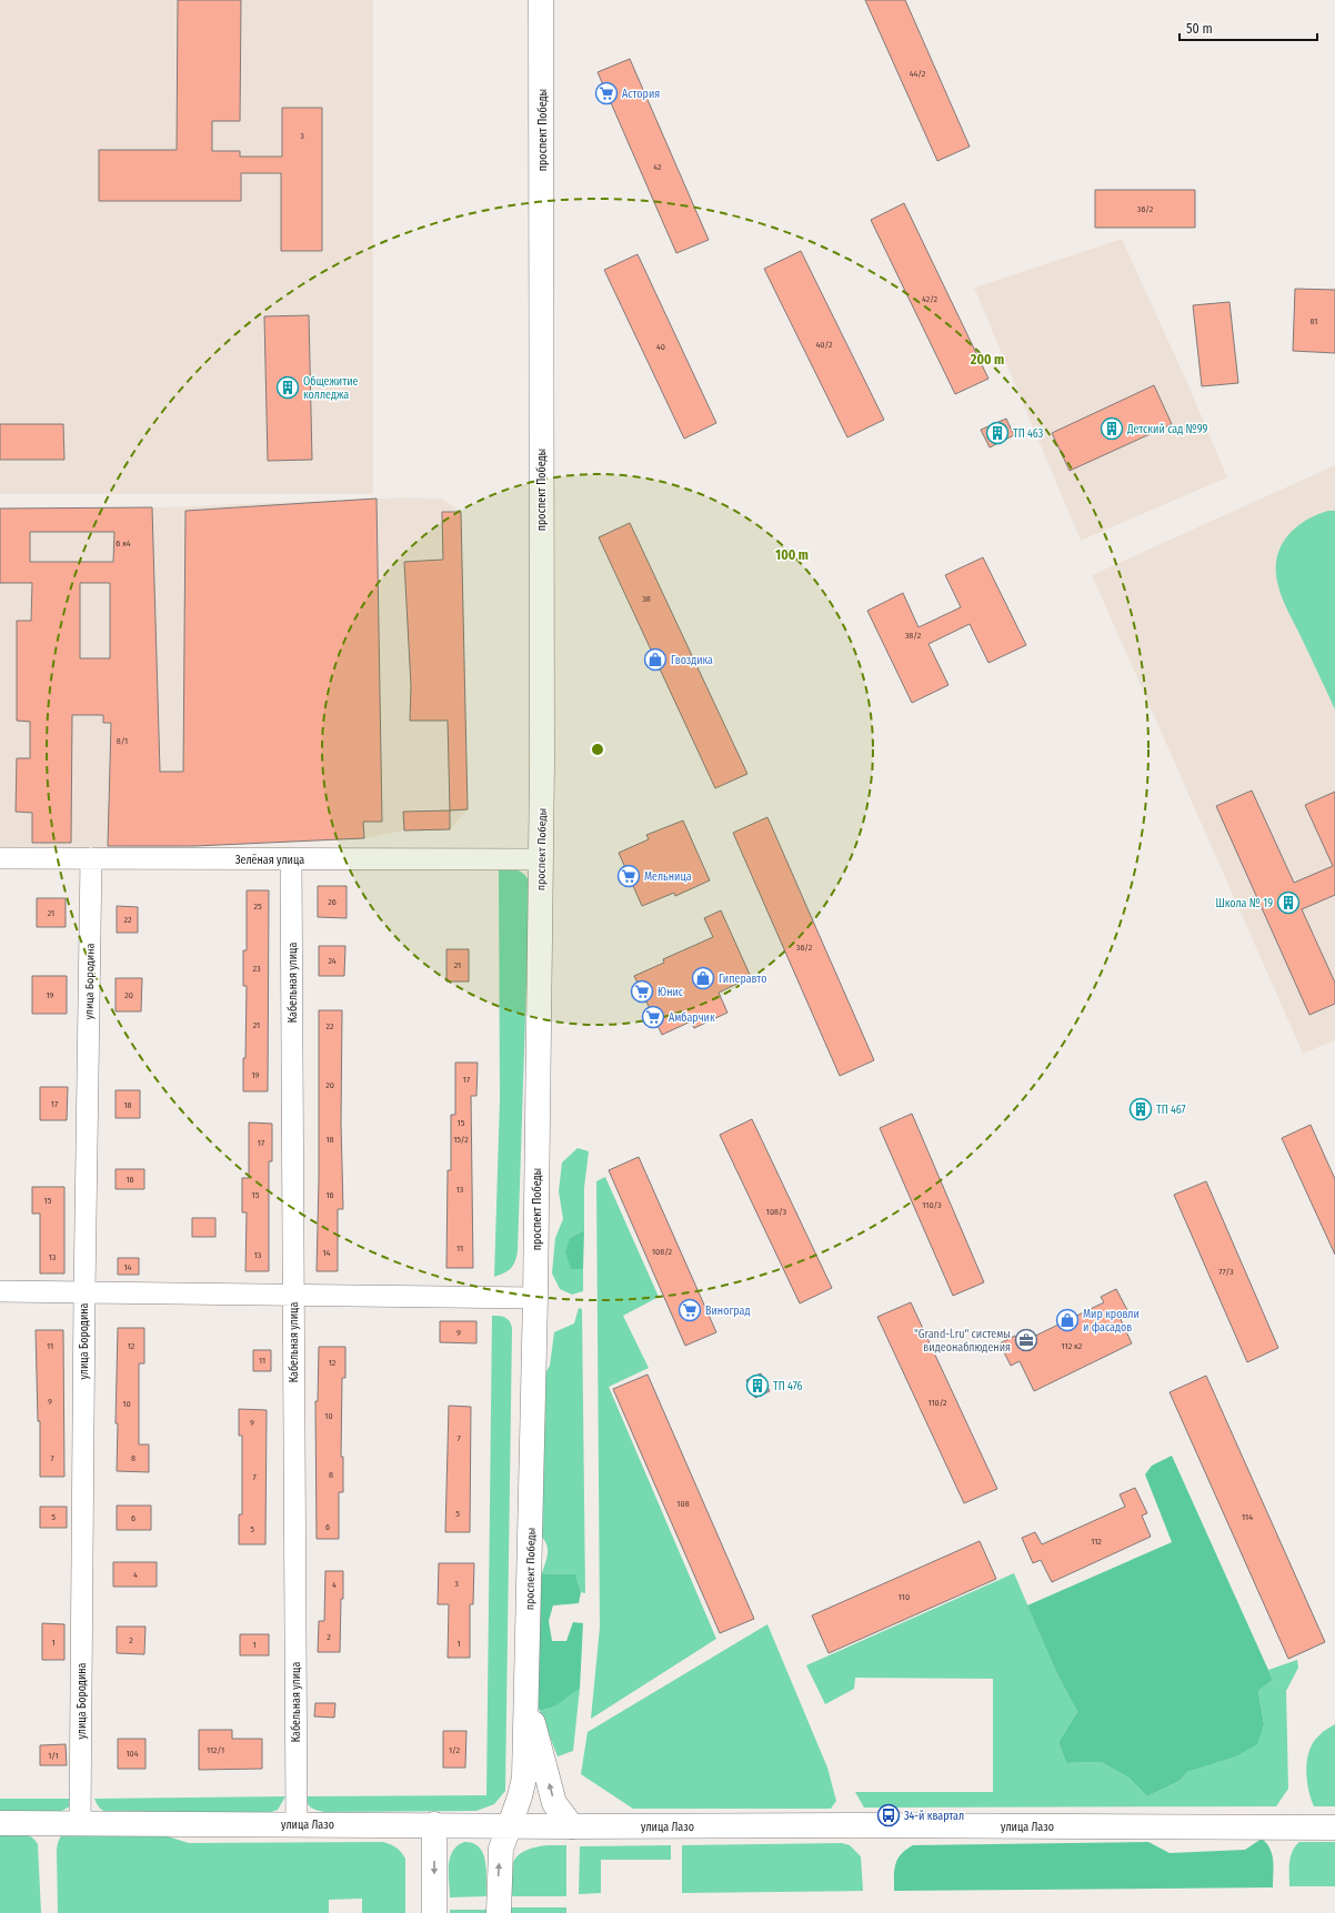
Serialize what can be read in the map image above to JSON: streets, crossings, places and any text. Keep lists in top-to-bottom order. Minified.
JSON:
{"streets":{"street":["проспект Победы","Зелёная улица","улица Бородина","Кабельная улица","улица Лазо"]},"crossings":[["проспект Победы","Зелёная улица"],["проспект Победы","улица Лазо"],["Зелёная улица","улица Бородина"],["Зелёная улица","Кабельная улица"],["улица Бородина","улица Лазо"],["Кабельная улица","улица Лазо"]],"places":{"supermarket":["Астория","Мельница","Юнис","Амбарчик","Виноград"],"building":["Общежитие колледжа","Детский сад №99","ТП 463","Школа № 19","ТП 467","ТП 476"],"shop":["Гвоздика","Гиперавто","Мир кровли и фасадов"],"office":["\"Grand-l.ru\" системы видеонаблюдения"],"bus stop":["34-й квартал"]},"house_numbers":["44/2","3","42","36/2","42/2","81","40/2","40","6 к4","38","38/2","8/1","26","25","21","22","36/2","24","21","23","19","20","21","22","19","17","20","17","18","15","18","15/2","17","16","13","15","16","15","110/3","108/3","11","108/2","14","13","13","14","77/3","9","11","12","112 к2","11","12","9","110/2","10","10","9","7","7","8","8","7","108","5","5","114","6","6","5","112","4","3","4","110","2","2","1","1","1","112/1","1/2","104","1/1"],"scale_bar":"50 m","rings":["200 m","100 m"]}
